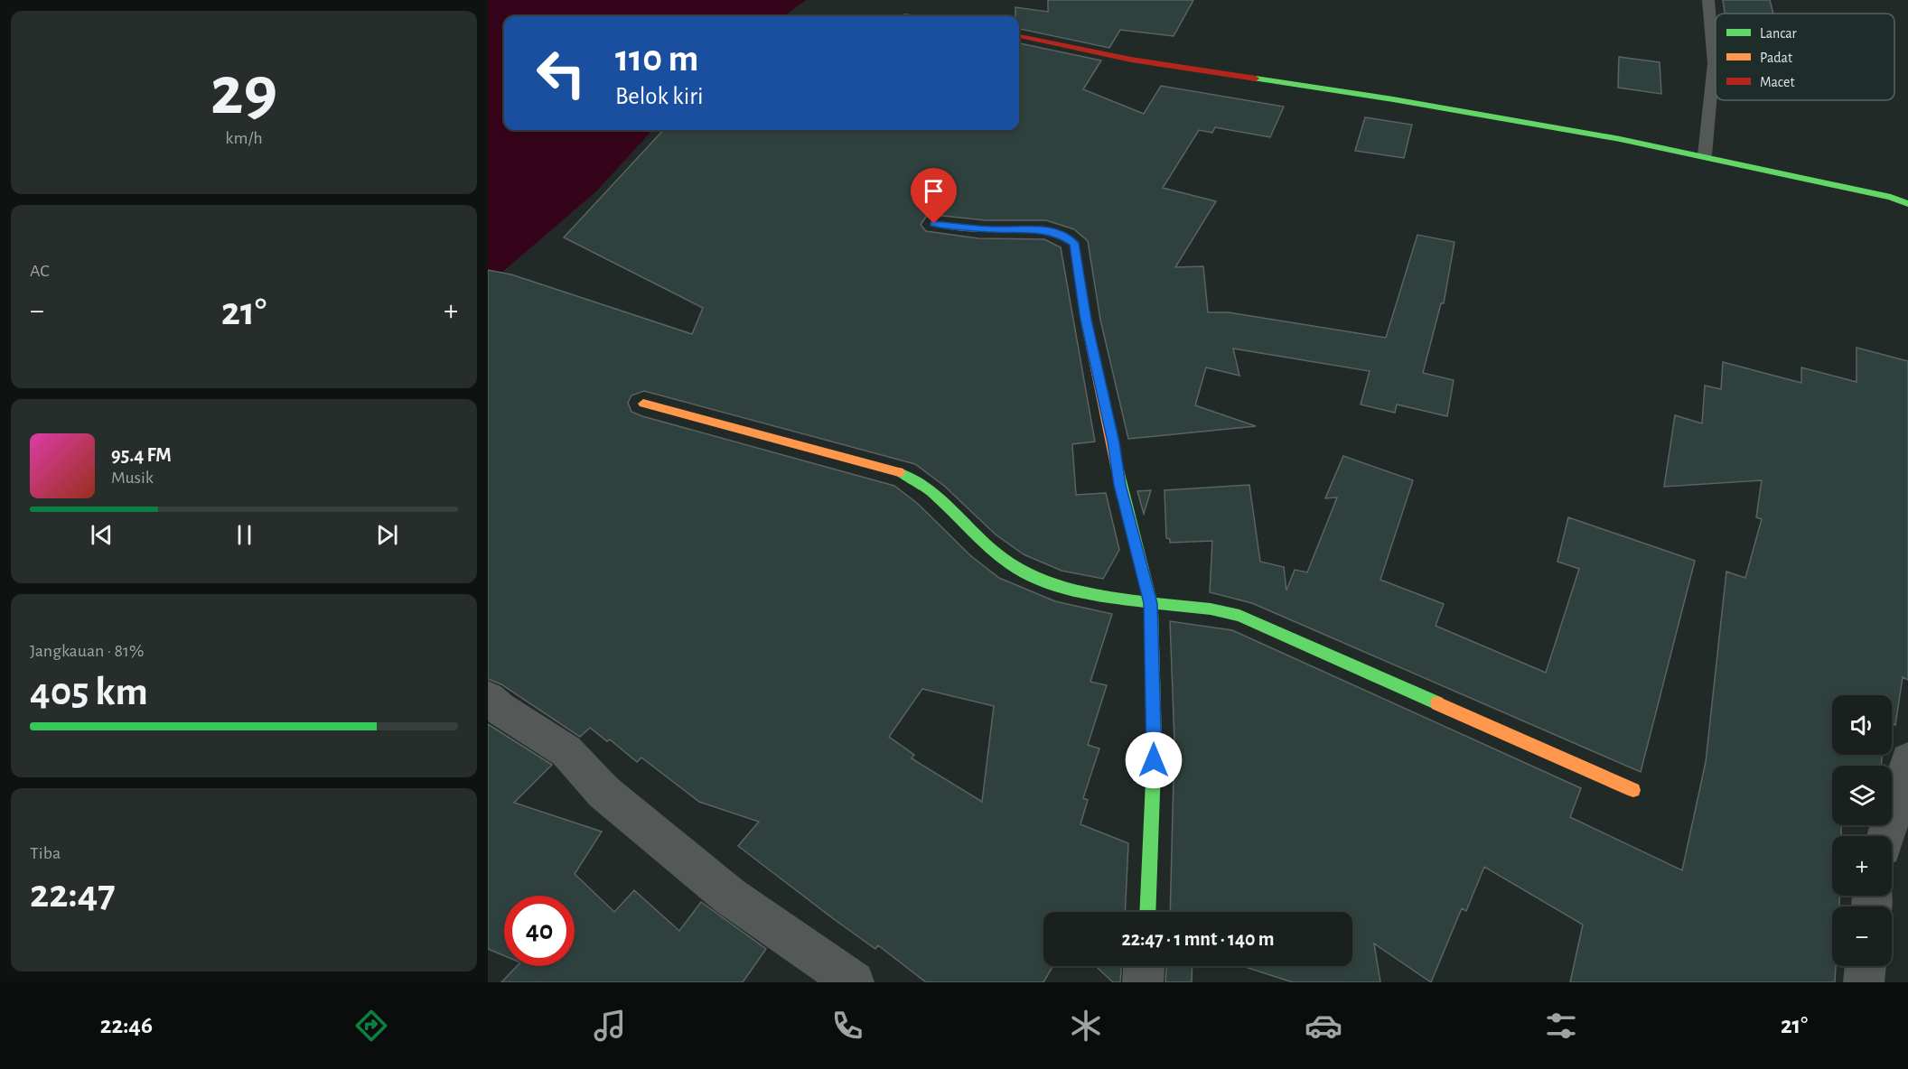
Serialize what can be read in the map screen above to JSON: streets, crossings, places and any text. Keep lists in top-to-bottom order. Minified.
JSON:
{"legend":["Lancar","Padat","Macet"],"page":{"tile":[["29","km/h"],"AC",["Jangkauan · 81%","405 km"],["Tiba","22:47"]],"turn":["110 m","Belok kiri"],"heat":["−","21°","+"],"song":["95.4 FM","Musik"],"map_buttons":["+","−"],"limit":"40","trip":"22:47 · 1 mnt · 140 m","tabs":["22:46","21°"]}}
